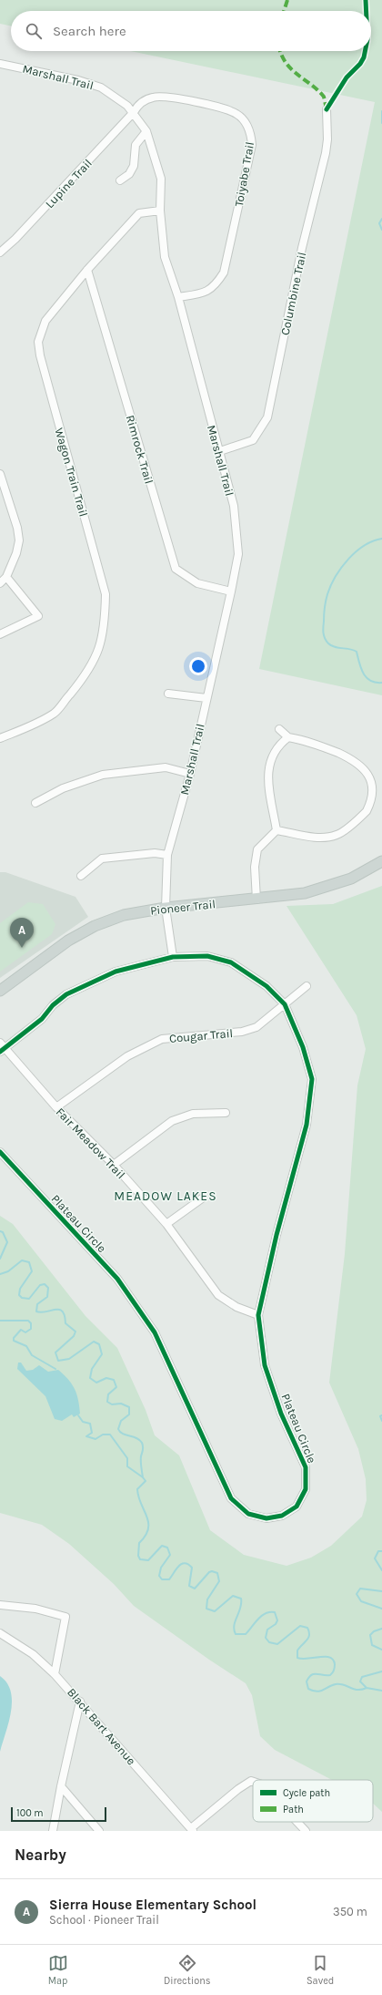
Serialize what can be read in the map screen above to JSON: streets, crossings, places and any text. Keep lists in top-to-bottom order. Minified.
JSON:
{"streets":{"main road":["Pioneer Trail"],"street":["Marshall Trail","Toiyabe Trail","Lupine Trail","Columbine Trail","Rimrock Trail","Wagon Train Trail","Cougar Trail","Fair Meadow Trail","Plateau Circle","Black Bart Avenue"]},"crossings":[["Marshall Trail","Toiyabe Trail"],["Marshall Trail","Lupine Trail"],["Marshall Trail","Columbine Trail"],["Marshall Trail","Rimrock Trail"],["Marshall Trail","Wagon Train Trail"],["Marshall Trail","Pioneer Trail"],["Toiyabe Trail","Lupine Trail"],["Rimrock Trail","Wagon Train Trail"],["Cougar Trail","Fair Meadow Trail"],["Cougar Trail","Plateau Circle"],["Fair Meadow Trail","Plateau Circle"]],"districts":["MEADOW LAKES"],"legend":["Cycle path","Path"],"scale_bar":"100 m","page":{"search":"Search here","pins":"A","scale":"100 m","heading":"Nearby","list":[{"mark":"A","name":"Sierra House Elementary School","note":"School · Pioneer Trail","value":"350 m"}],"nav":["Map","Directions","Saved"]}}
